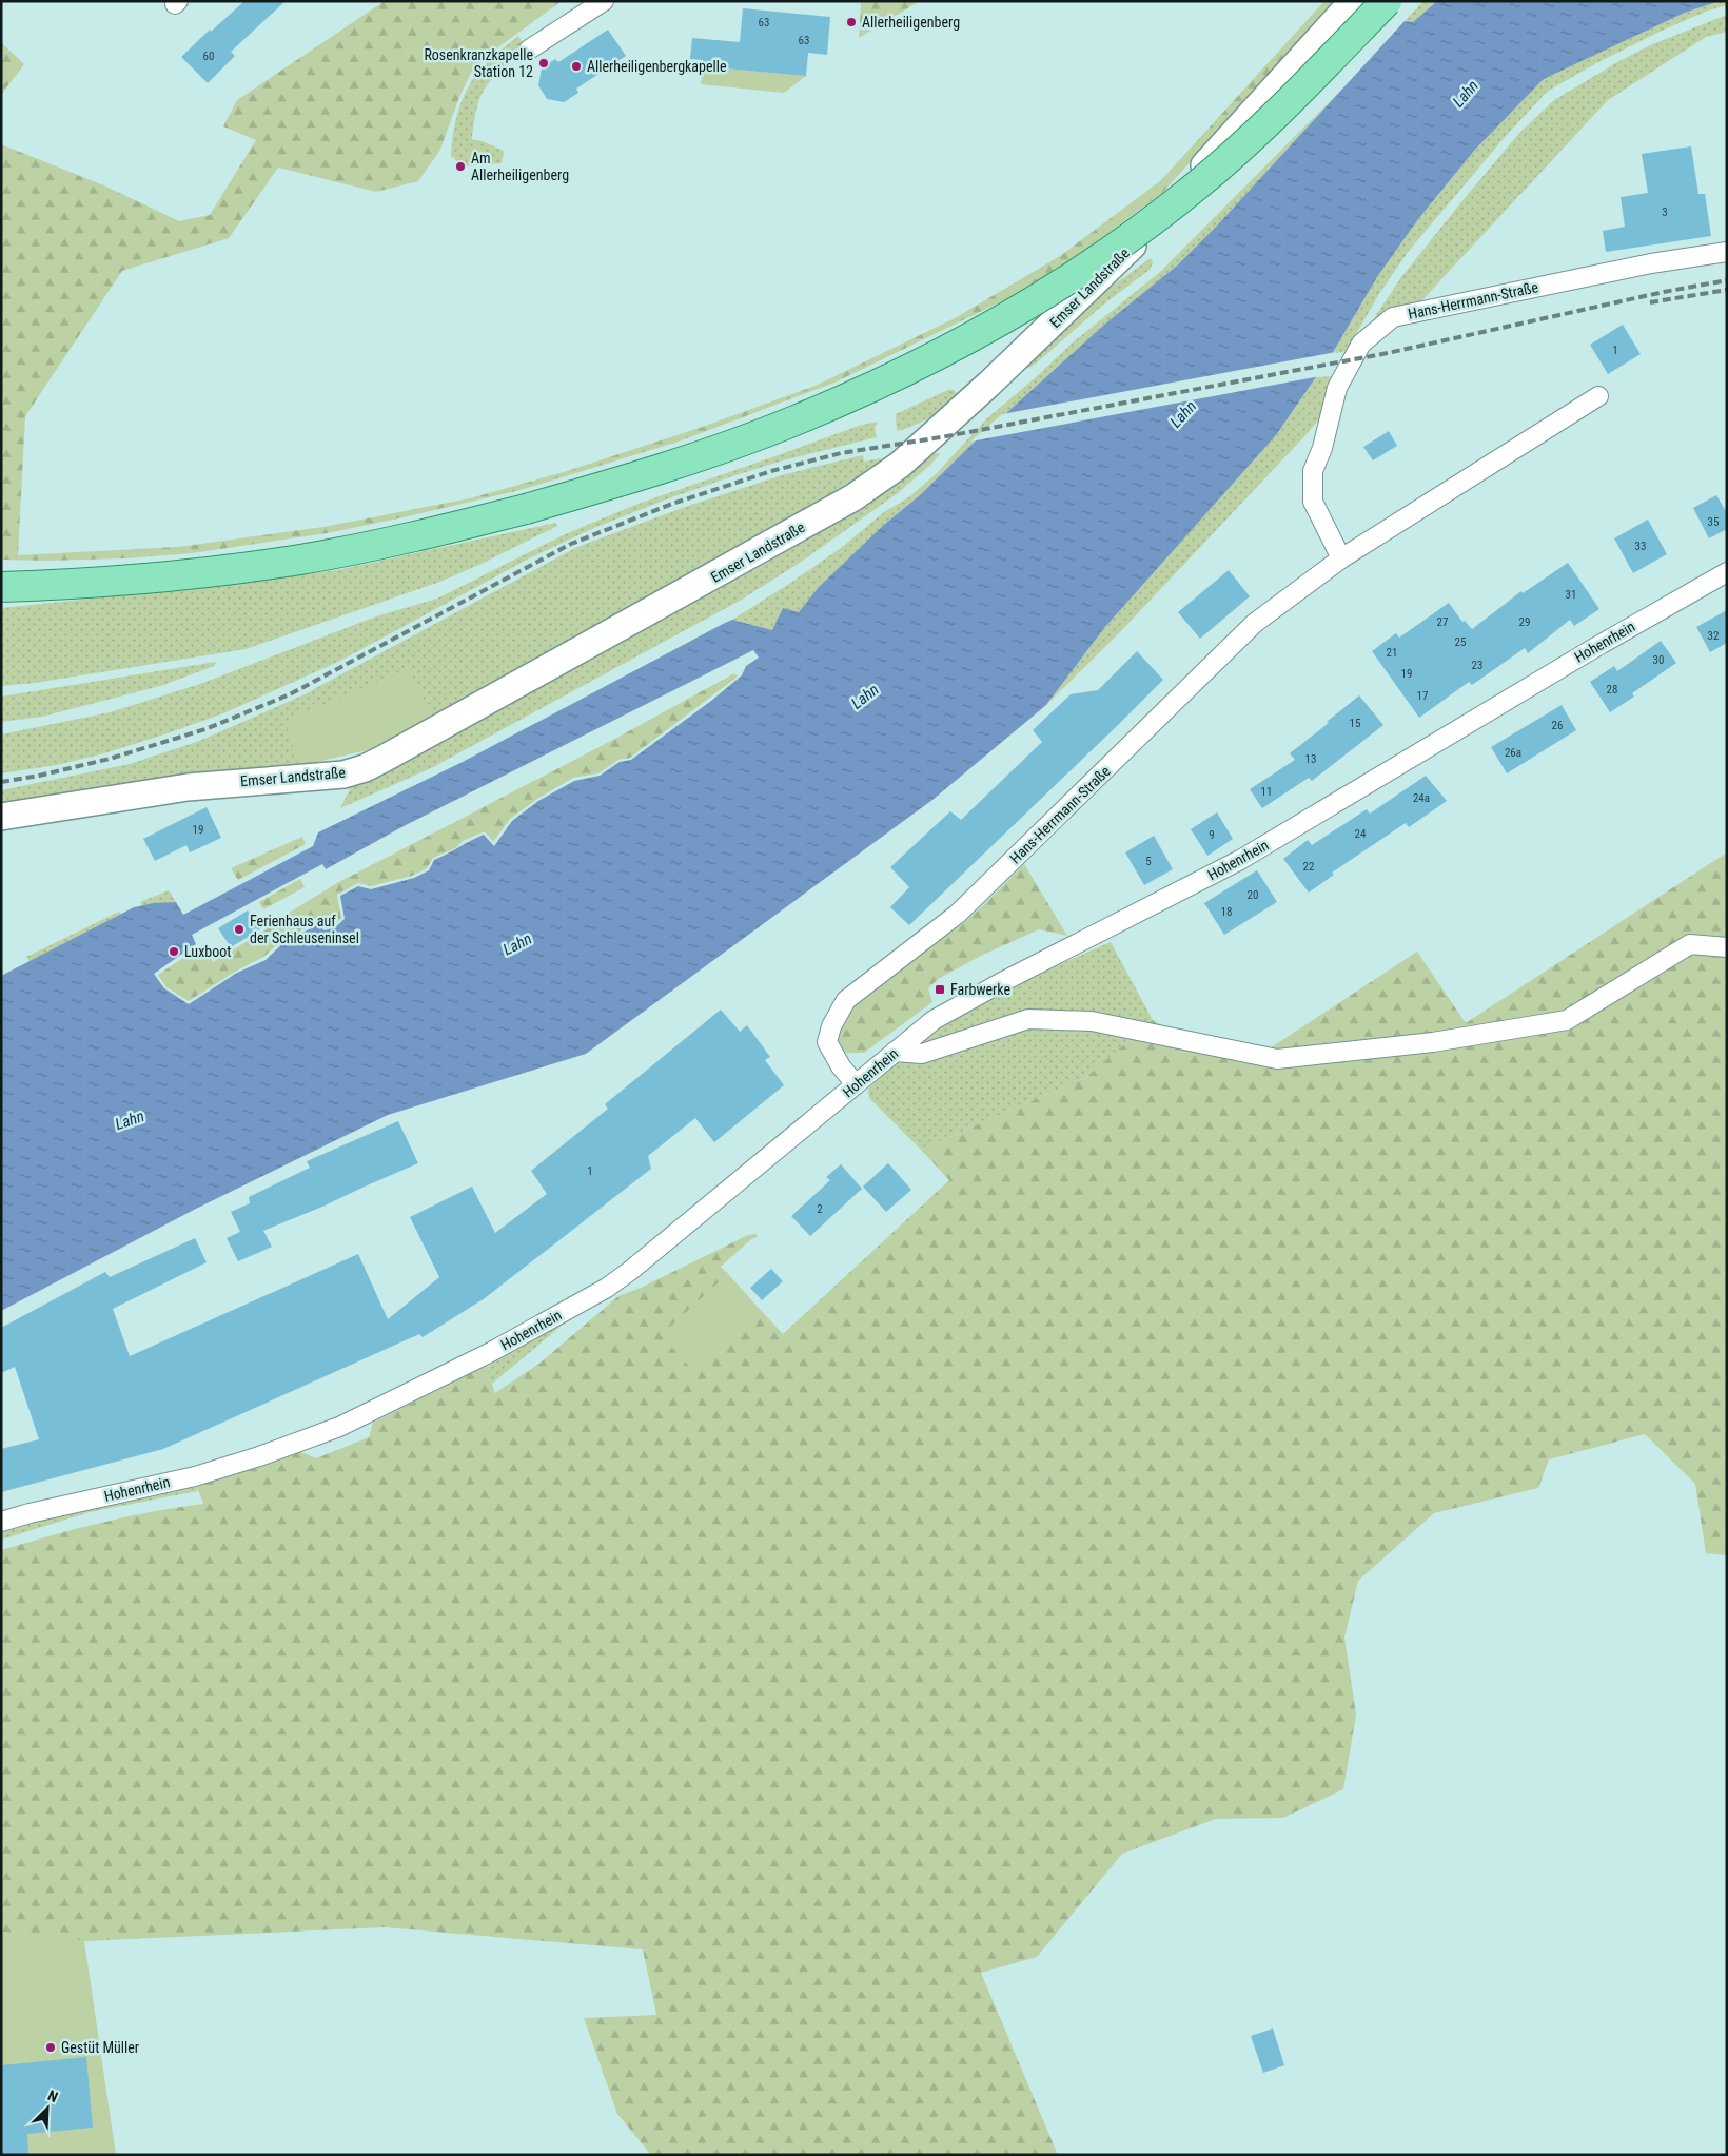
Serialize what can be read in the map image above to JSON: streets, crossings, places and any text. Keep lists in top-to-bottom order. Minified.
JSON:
{"streets":{"street":["Emser Landstraße","Hans-Herrmann-Straße","Hohenrhein"]},"crossings":[["Hans-Herrmann-Straße","Hohenrhein"]],"water":["Lahn"],"places":{"other":["Allerheiligenberg","Rosenkranzkapelle Station 12","Allerheiligenbergkapelle","Am Allerheiligenberg","Ferienhaus auf der Schleuseninsel","Luxboot","Gestüt Müller"],"transit":["Farbwerke"]},"house_numbers":["63","63","60","3","1","35","33","31","27","29","32","25","21","30","23","19","28","17","15","26","26a","13","11","24a","19","24","9","5","22","20","18","1","2"],"north":"top right"}
